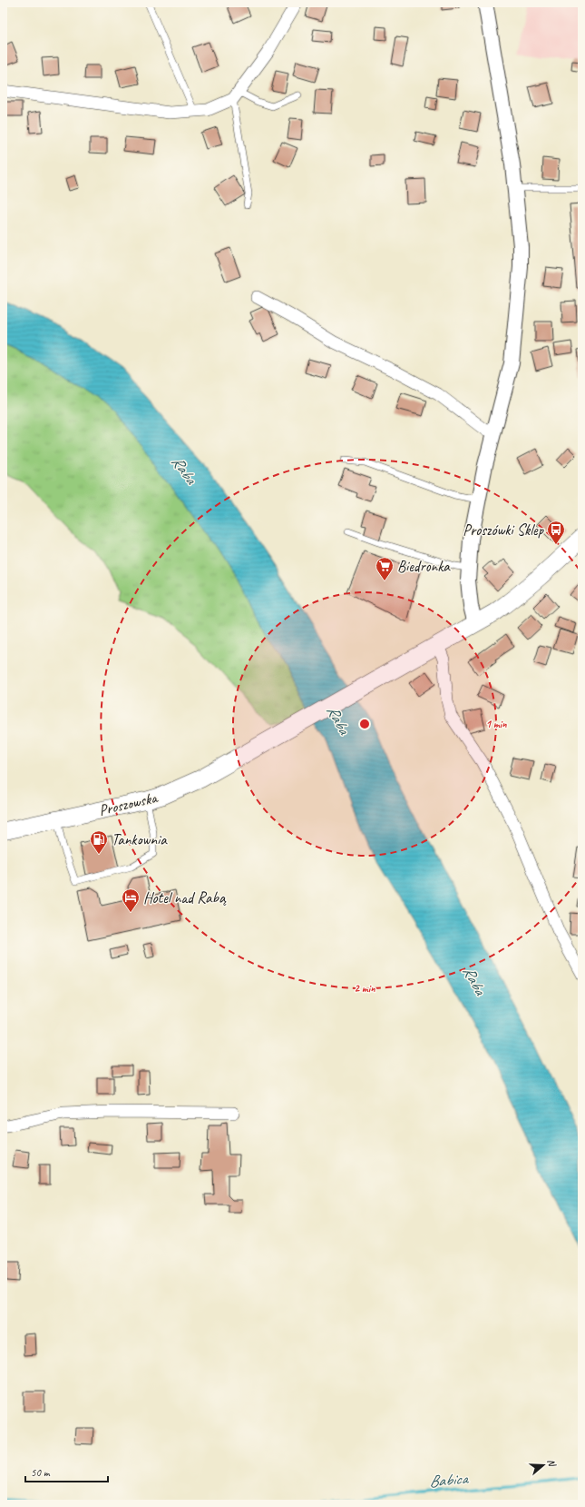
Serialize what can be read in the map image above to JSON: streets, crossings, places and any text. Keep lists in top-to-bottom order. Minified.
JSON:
{"streets":{"main road":["Proszowska"]},"water":["Raba","Babica"],"places":{"bus stop":["Proszówki Sklep"],"supermarket":["Biedronka"],"fuel station":["Tankownia"],"hotel":["Hotel nad Rabą"]},"scale_bar":"50 m","north":"right","rings":["1 min","2 min"]}
